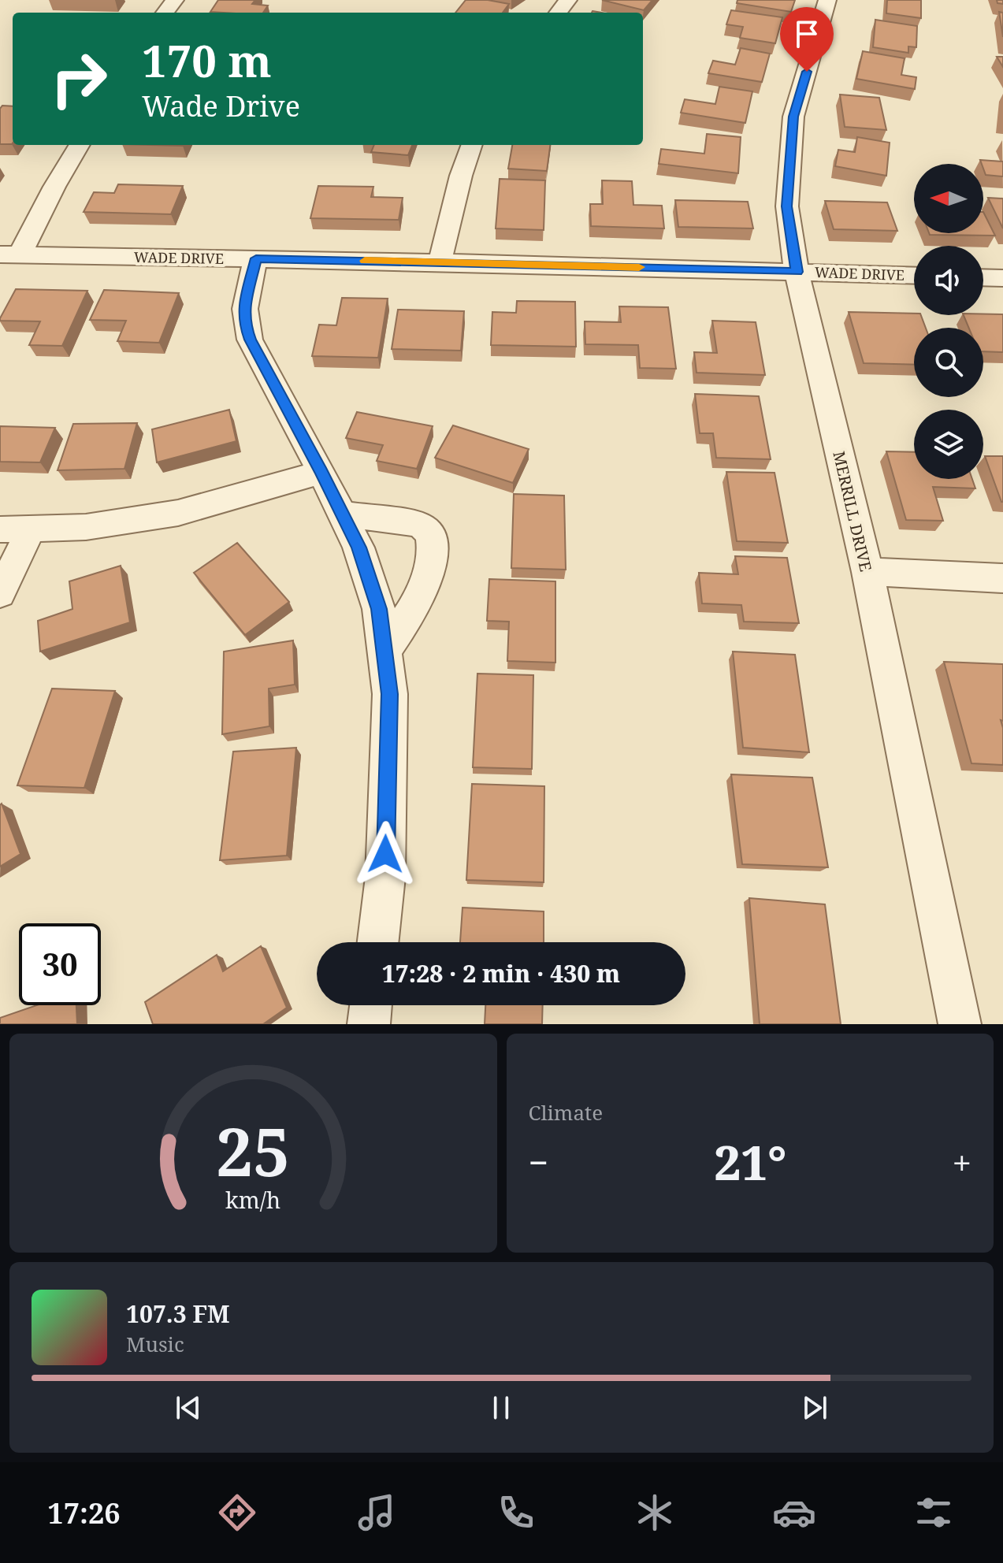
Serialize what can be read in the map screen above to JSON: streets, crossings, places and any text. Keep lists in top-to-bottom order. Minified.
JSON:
{"streets":{"street":["WADE DRIVE","MERRILL DRIVE"]},"crossings":[["WADE DRIVE","MERRILL DRIVE"]],"north":"left","page":{"turn":["170 m","Wade Drive"],"limit":"30","trip":"17:28 · 2 min · 430 m","tile":"Climate","heat":["−","21°","+"],"song":["107.3 FM","Music"],"tabs":"17:26","gauge":["25","km/h"]}}
